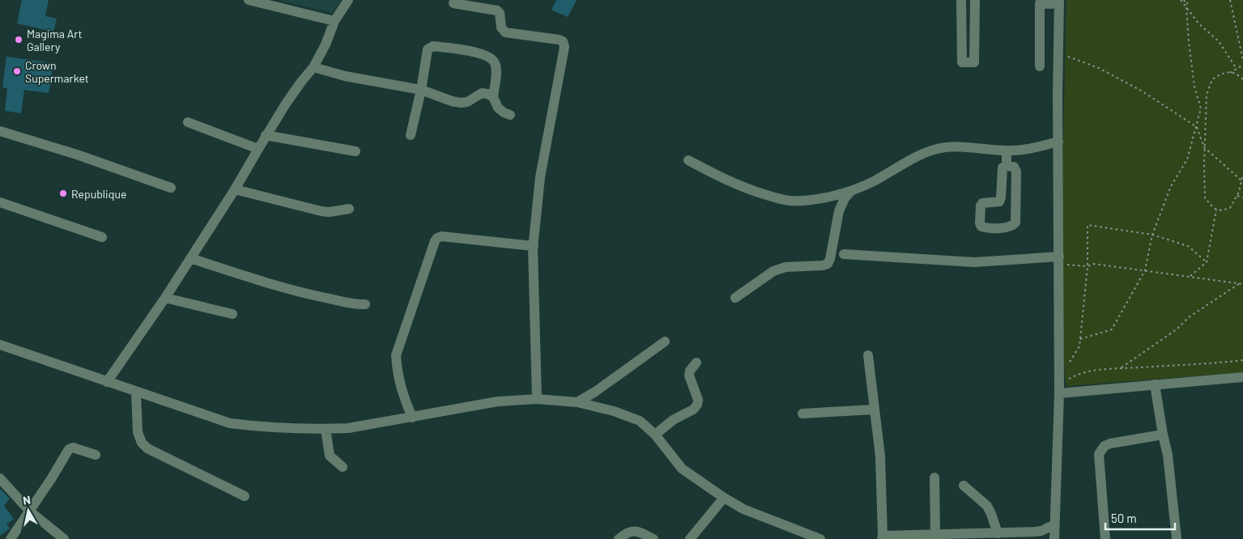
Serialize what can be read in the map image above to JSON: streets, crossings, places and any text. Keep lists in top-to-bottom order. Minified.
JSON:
{"places":["Magima Art Gallery","Crown Supermarket","Republique"],"scale_bar":"50 m","north":"top"}
